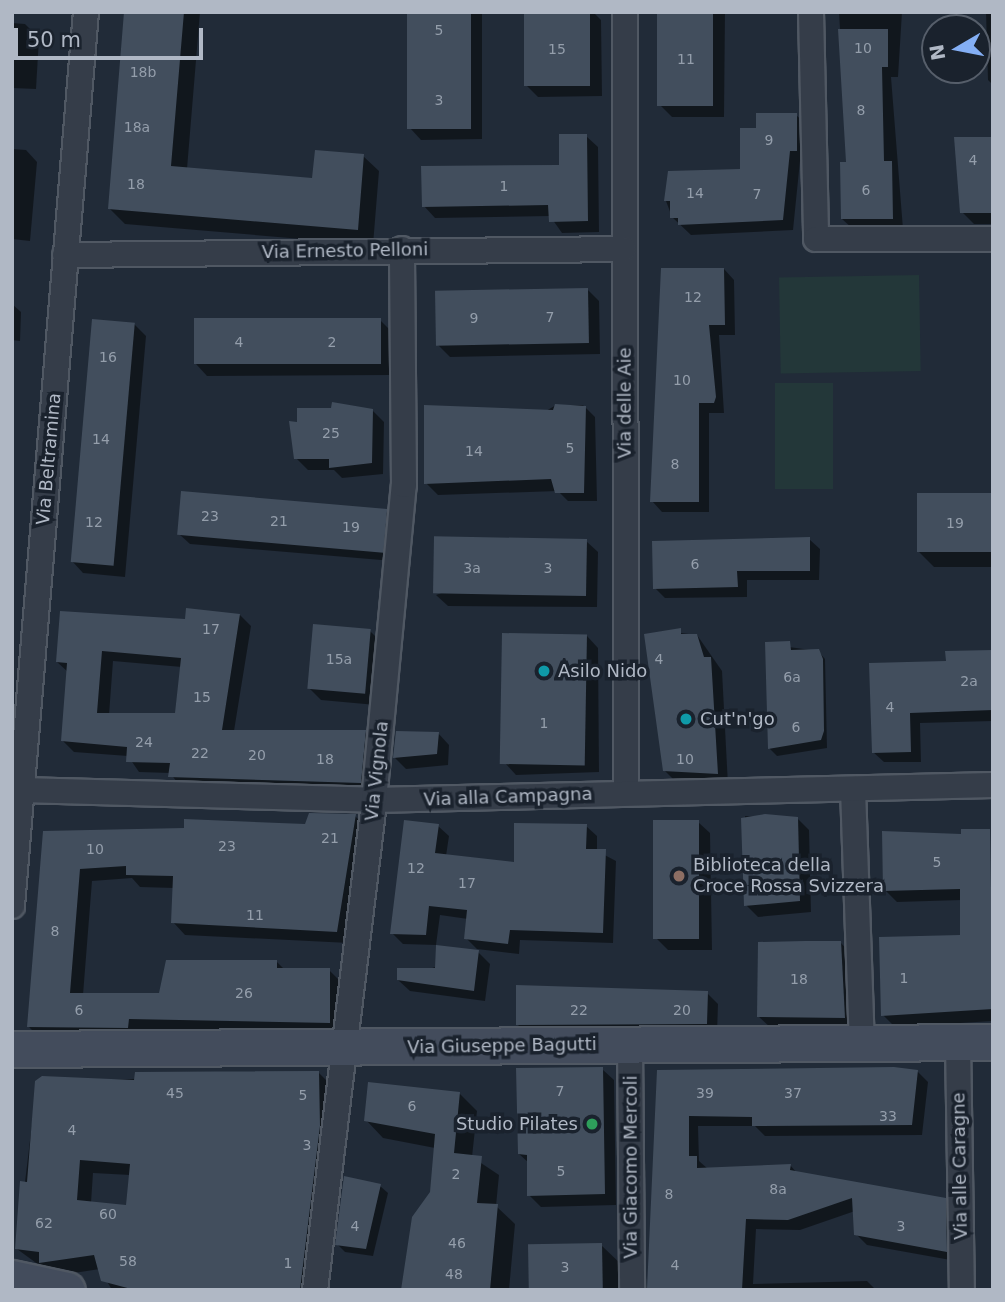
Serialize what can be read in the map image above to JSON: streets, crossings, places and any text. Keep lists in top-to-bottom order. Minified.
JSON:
{"streets":{"main road":["Via Giuseppe Bagutti"],"street":["Via Ernesto Pelloni","Via delle Aie","Via Beltramina","Via Vignola","Via alla Campagna","Via alle Caragne","Via Giacomo Mercoli"]},"crossings":[["Via Ernesto Pelloni","Via delle Aie"],["Via Ernesto Pelloni","Via Beltramina"],["Via Ernesto Pelloni","Via Vignola"],["Via delle Aie","Via alla Campagna"],["Via Beltramina","Via alla Campagna"],["Via Vignola","Via alla Campagna"],["Via Vignola","Via Giuseppe Bagutti"],["Via Giuseppe Bagutti","Via alle Caragne"],["Via Giuseppe Bagutti","Via Giacomo Mercoli"]],"places":["Asilo Nido","Cut'n'go","Biblioteca della Croce Rossa Svizzera","Studio Pilates"],"house_numbers":["5","10","15","11","18b","3","8","18a","9","4","18","1","6","14","7","12","7","9","4","2","16","10","25","14","5","14","8","23","21","12","19","19","6","3a","3","17","15a","4","6a","2a","15","4","1","6","24","22","20","18","10","21","23","10","5","12","17","11","8","1","18","26","6","22","20","7","45","39","37","5","6","33","4","3","5","2","8a","8","60","62","4","3","46","58","1","4","3","48"],"scale_bar":"50 m","north":"left"}
